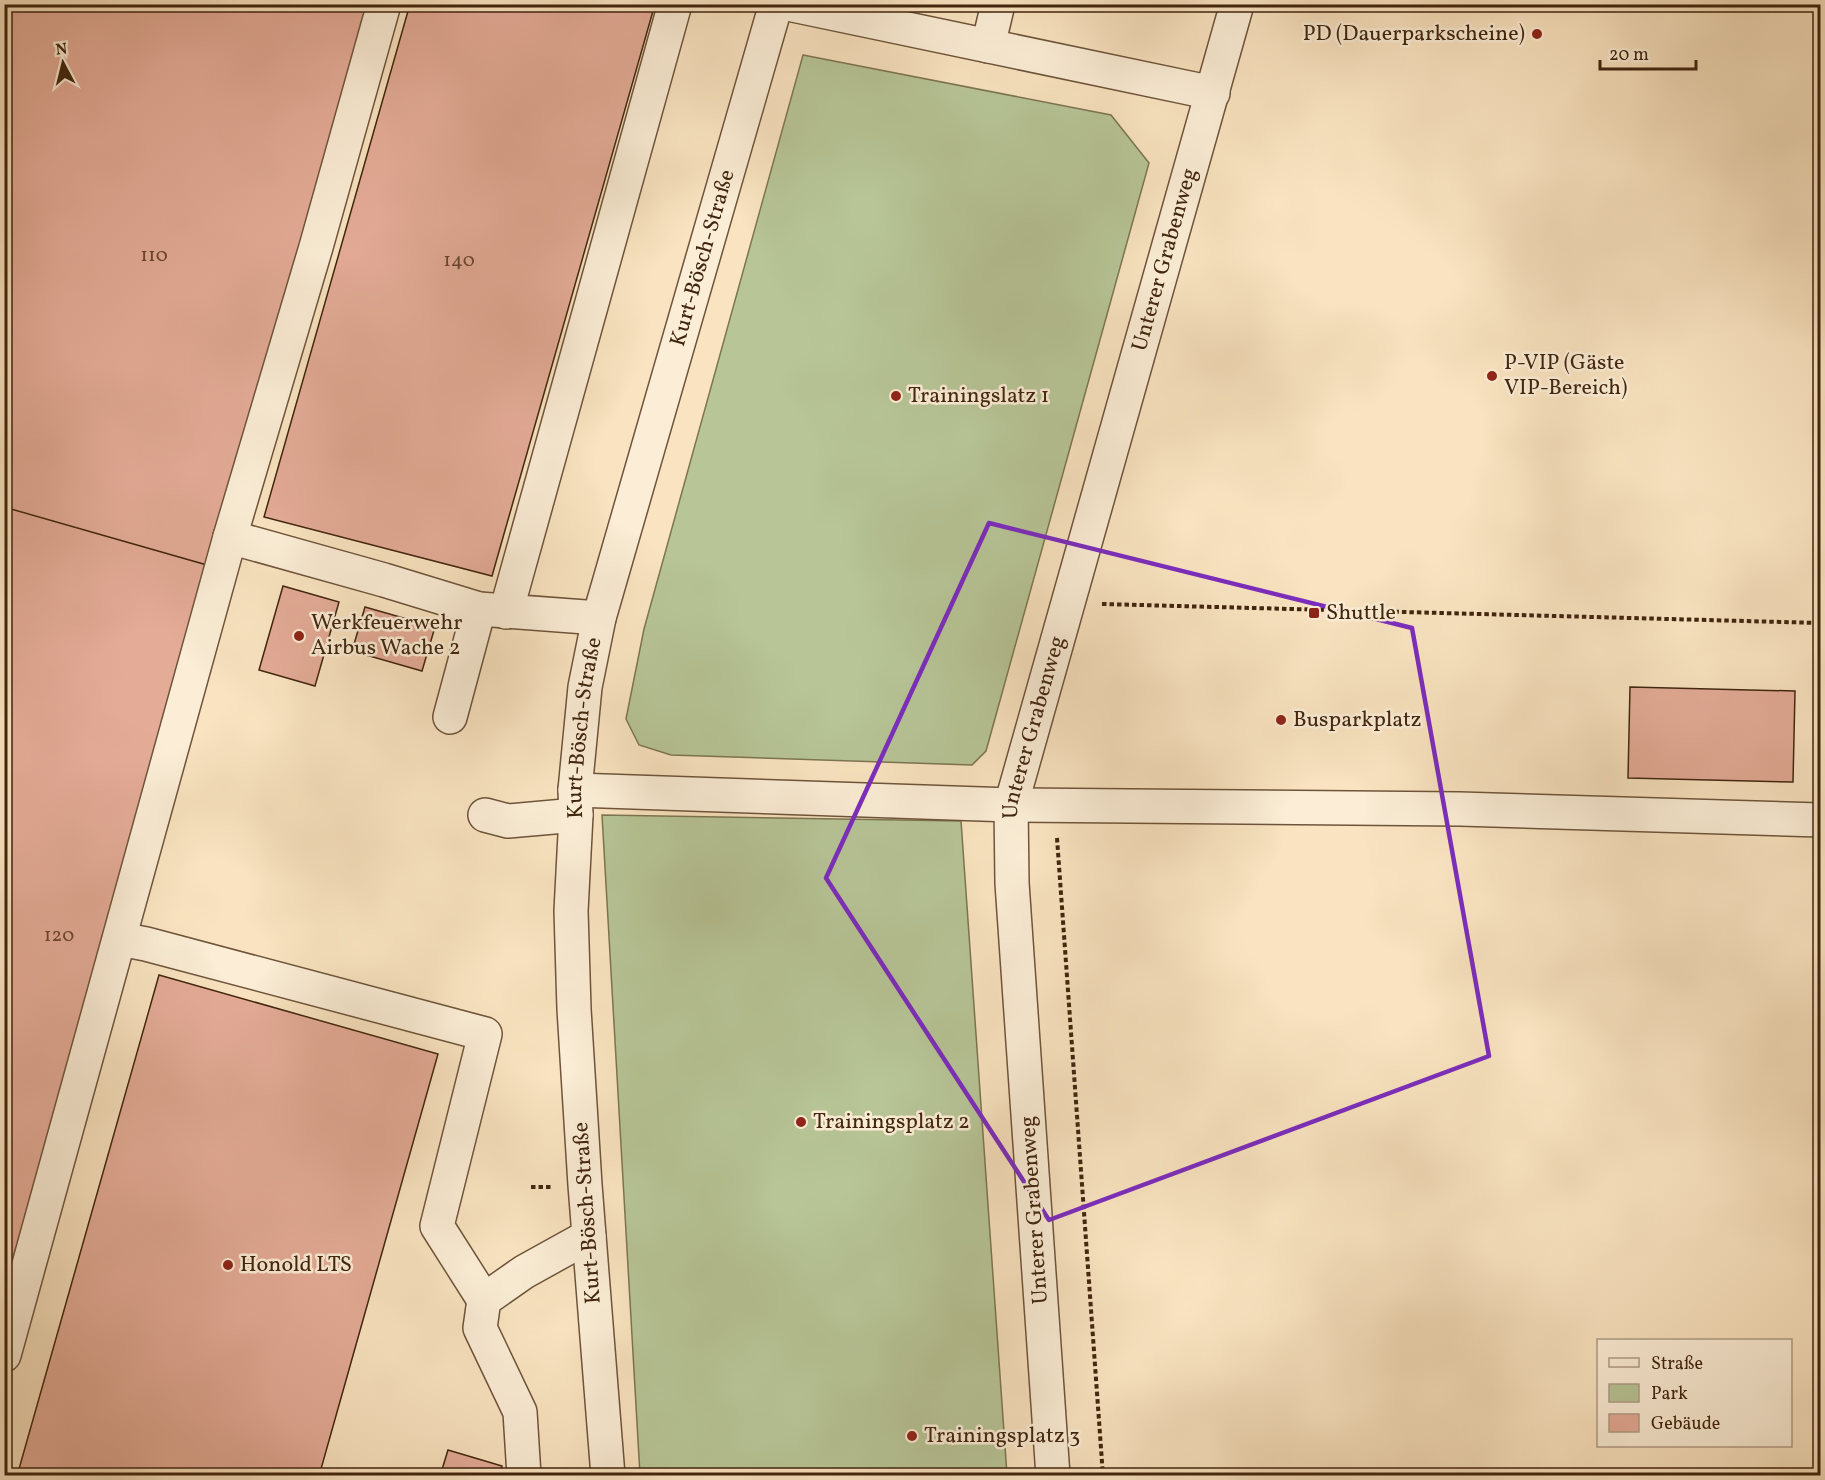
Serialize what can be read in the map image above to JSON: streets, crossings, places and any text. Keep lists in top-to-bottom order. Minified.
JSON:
{"streets":{"street":["Kurt-Bösch-Straße","Unterer Grabenweg"]},"places":{"other":["PD (Dauerparkscheine)","P-VIP (Gäste VIP-Bereich)","Trainingslatz 1","Werkfeuerwehr Airbus Wache 2","Busparkplatz","Trainingsplatz 2","Honold LTS","Trainingsplatz 3"],"transit":["Shuttle"]},"house_numbers":["110","140","120"],"legend":["Straße","Park","Gebäude"],"scale_bar":"20 m","north":"top"}
